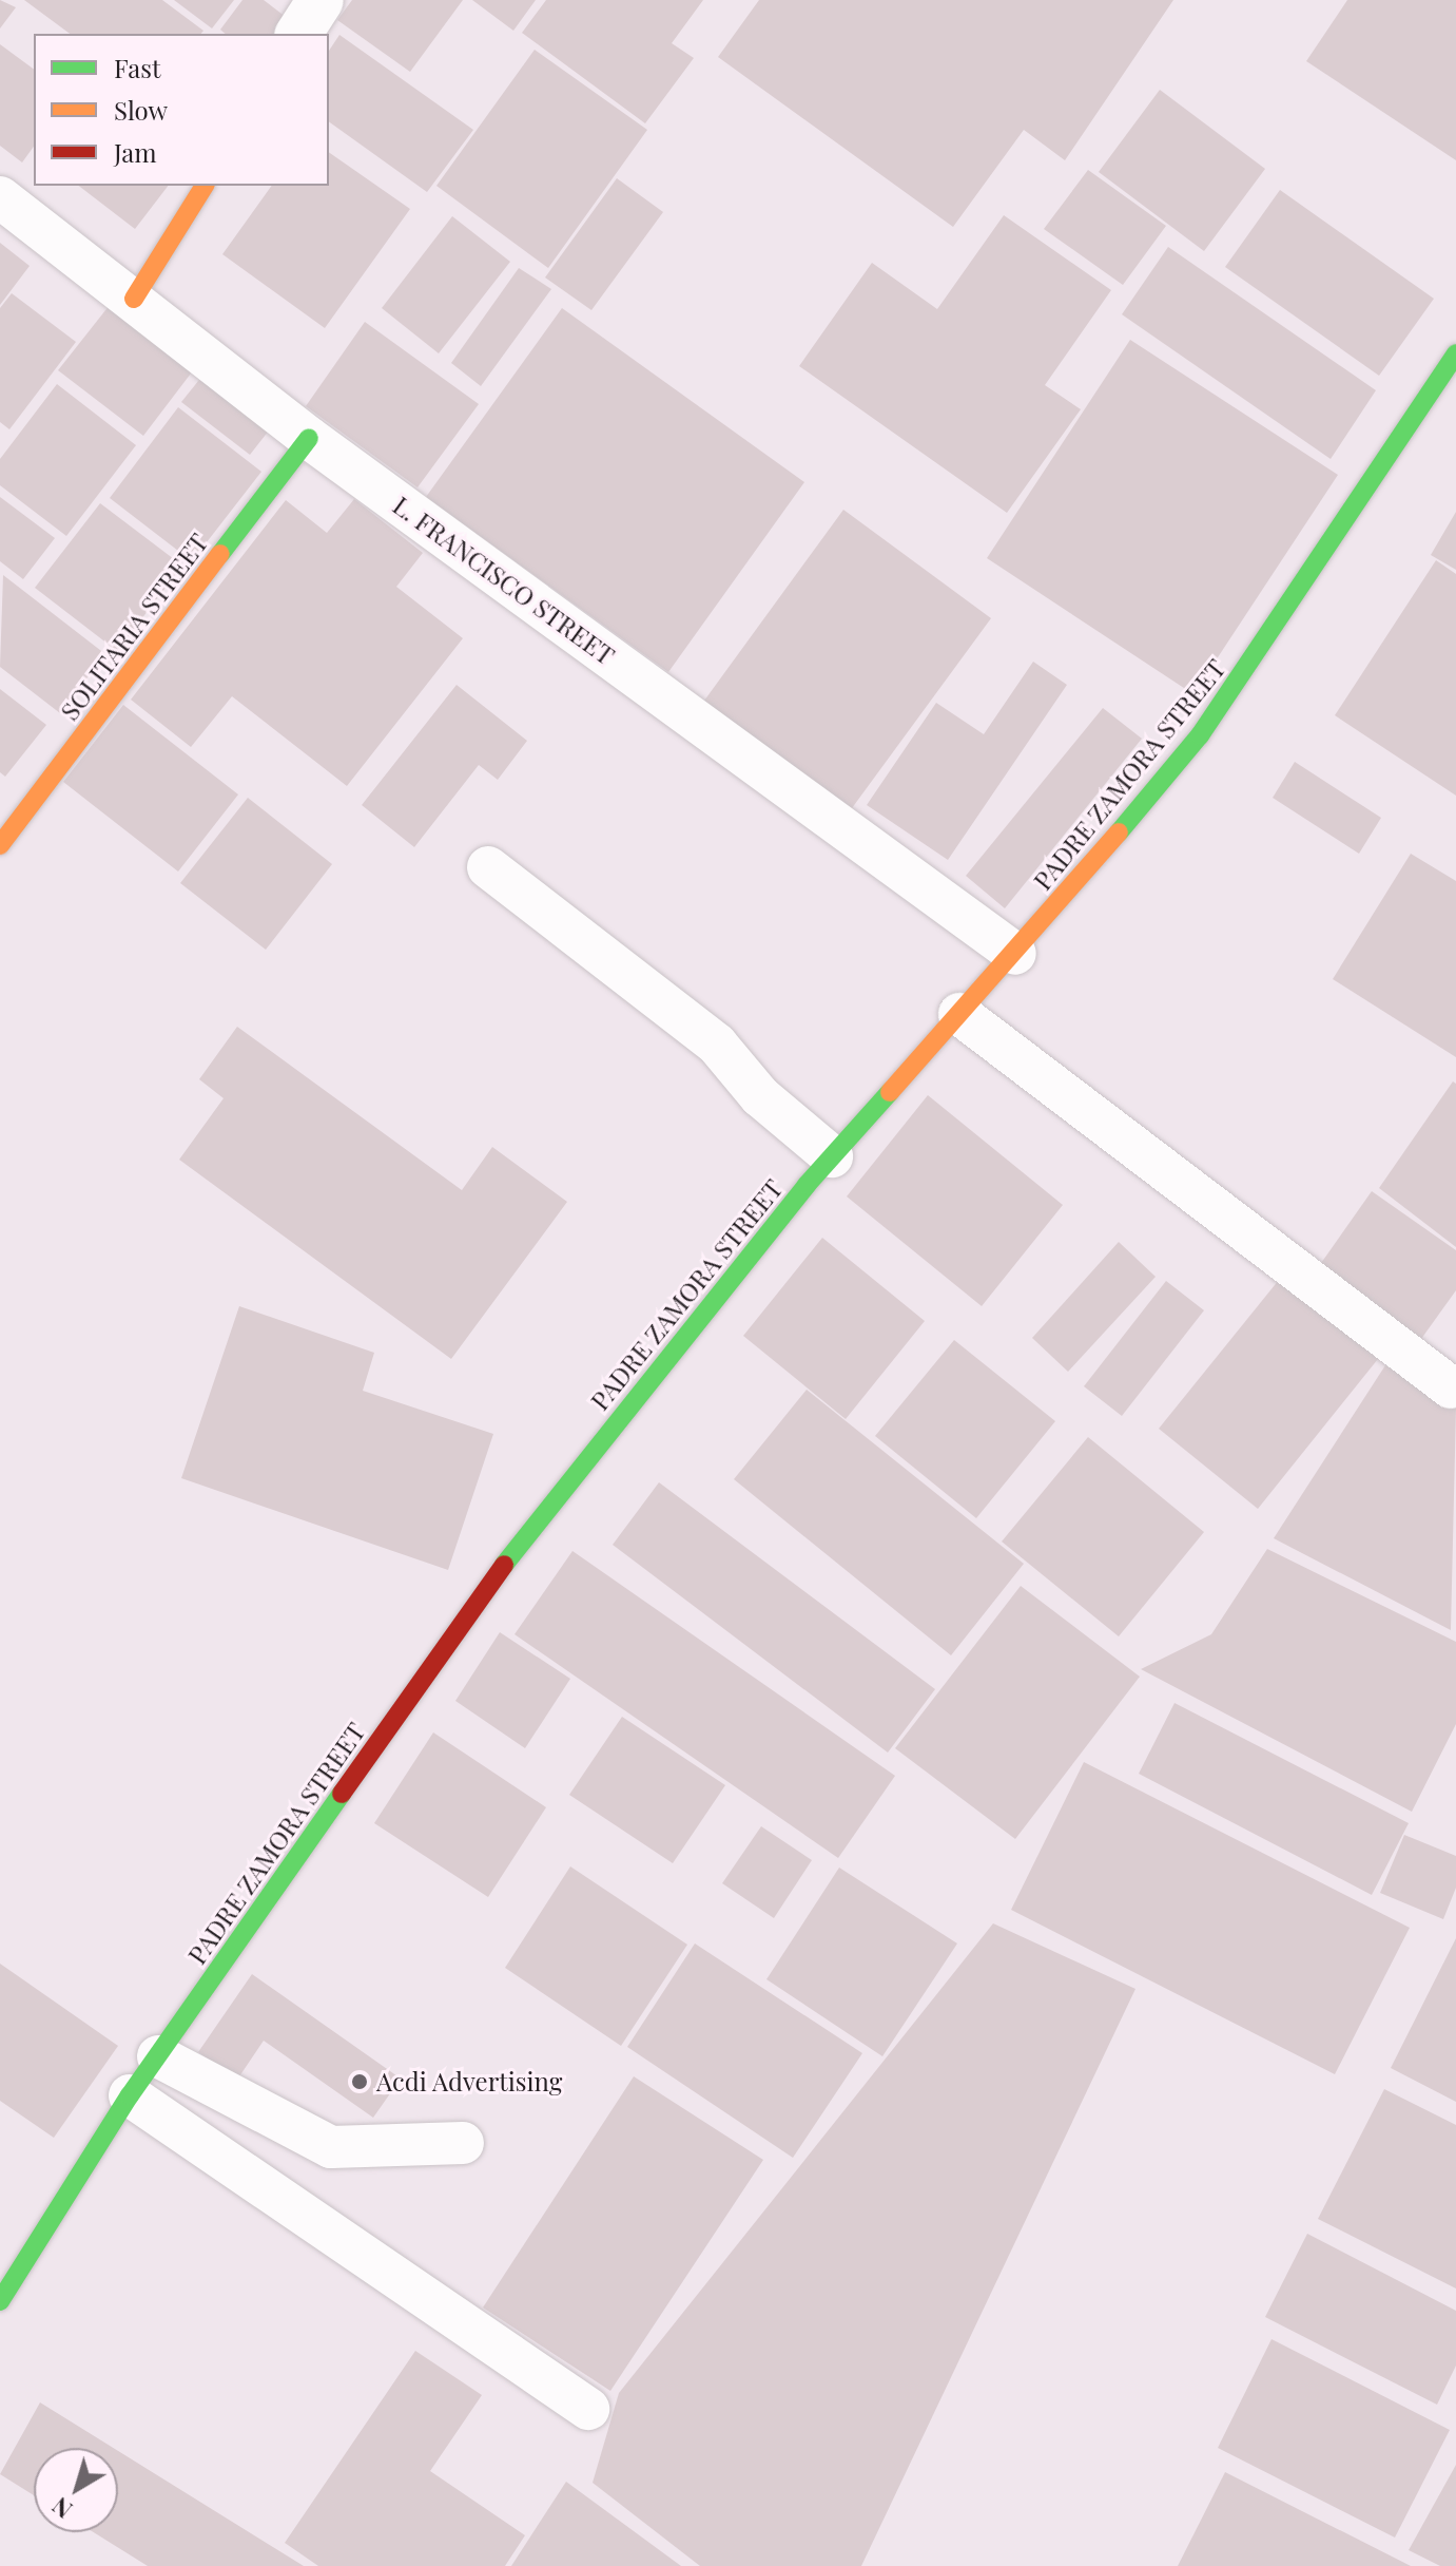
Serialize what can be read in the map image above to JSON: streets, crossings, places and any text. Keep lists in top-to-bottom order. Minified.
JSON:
{"streets":{"street":["SOLITARIA STREET","PADRE ZAMORA STREET"],"lane":["L. FRANCISCO STREET"]},"crossings":[["L. FRANCISCO STREET","SOLITARIA STREET"],["L. FRANCISCO STREET","PADRE ZAMORA STREET"]],"places":["Acdi Advertising"],"legend":["Fast","Slow","Jam"],"north":"bottom left"}
